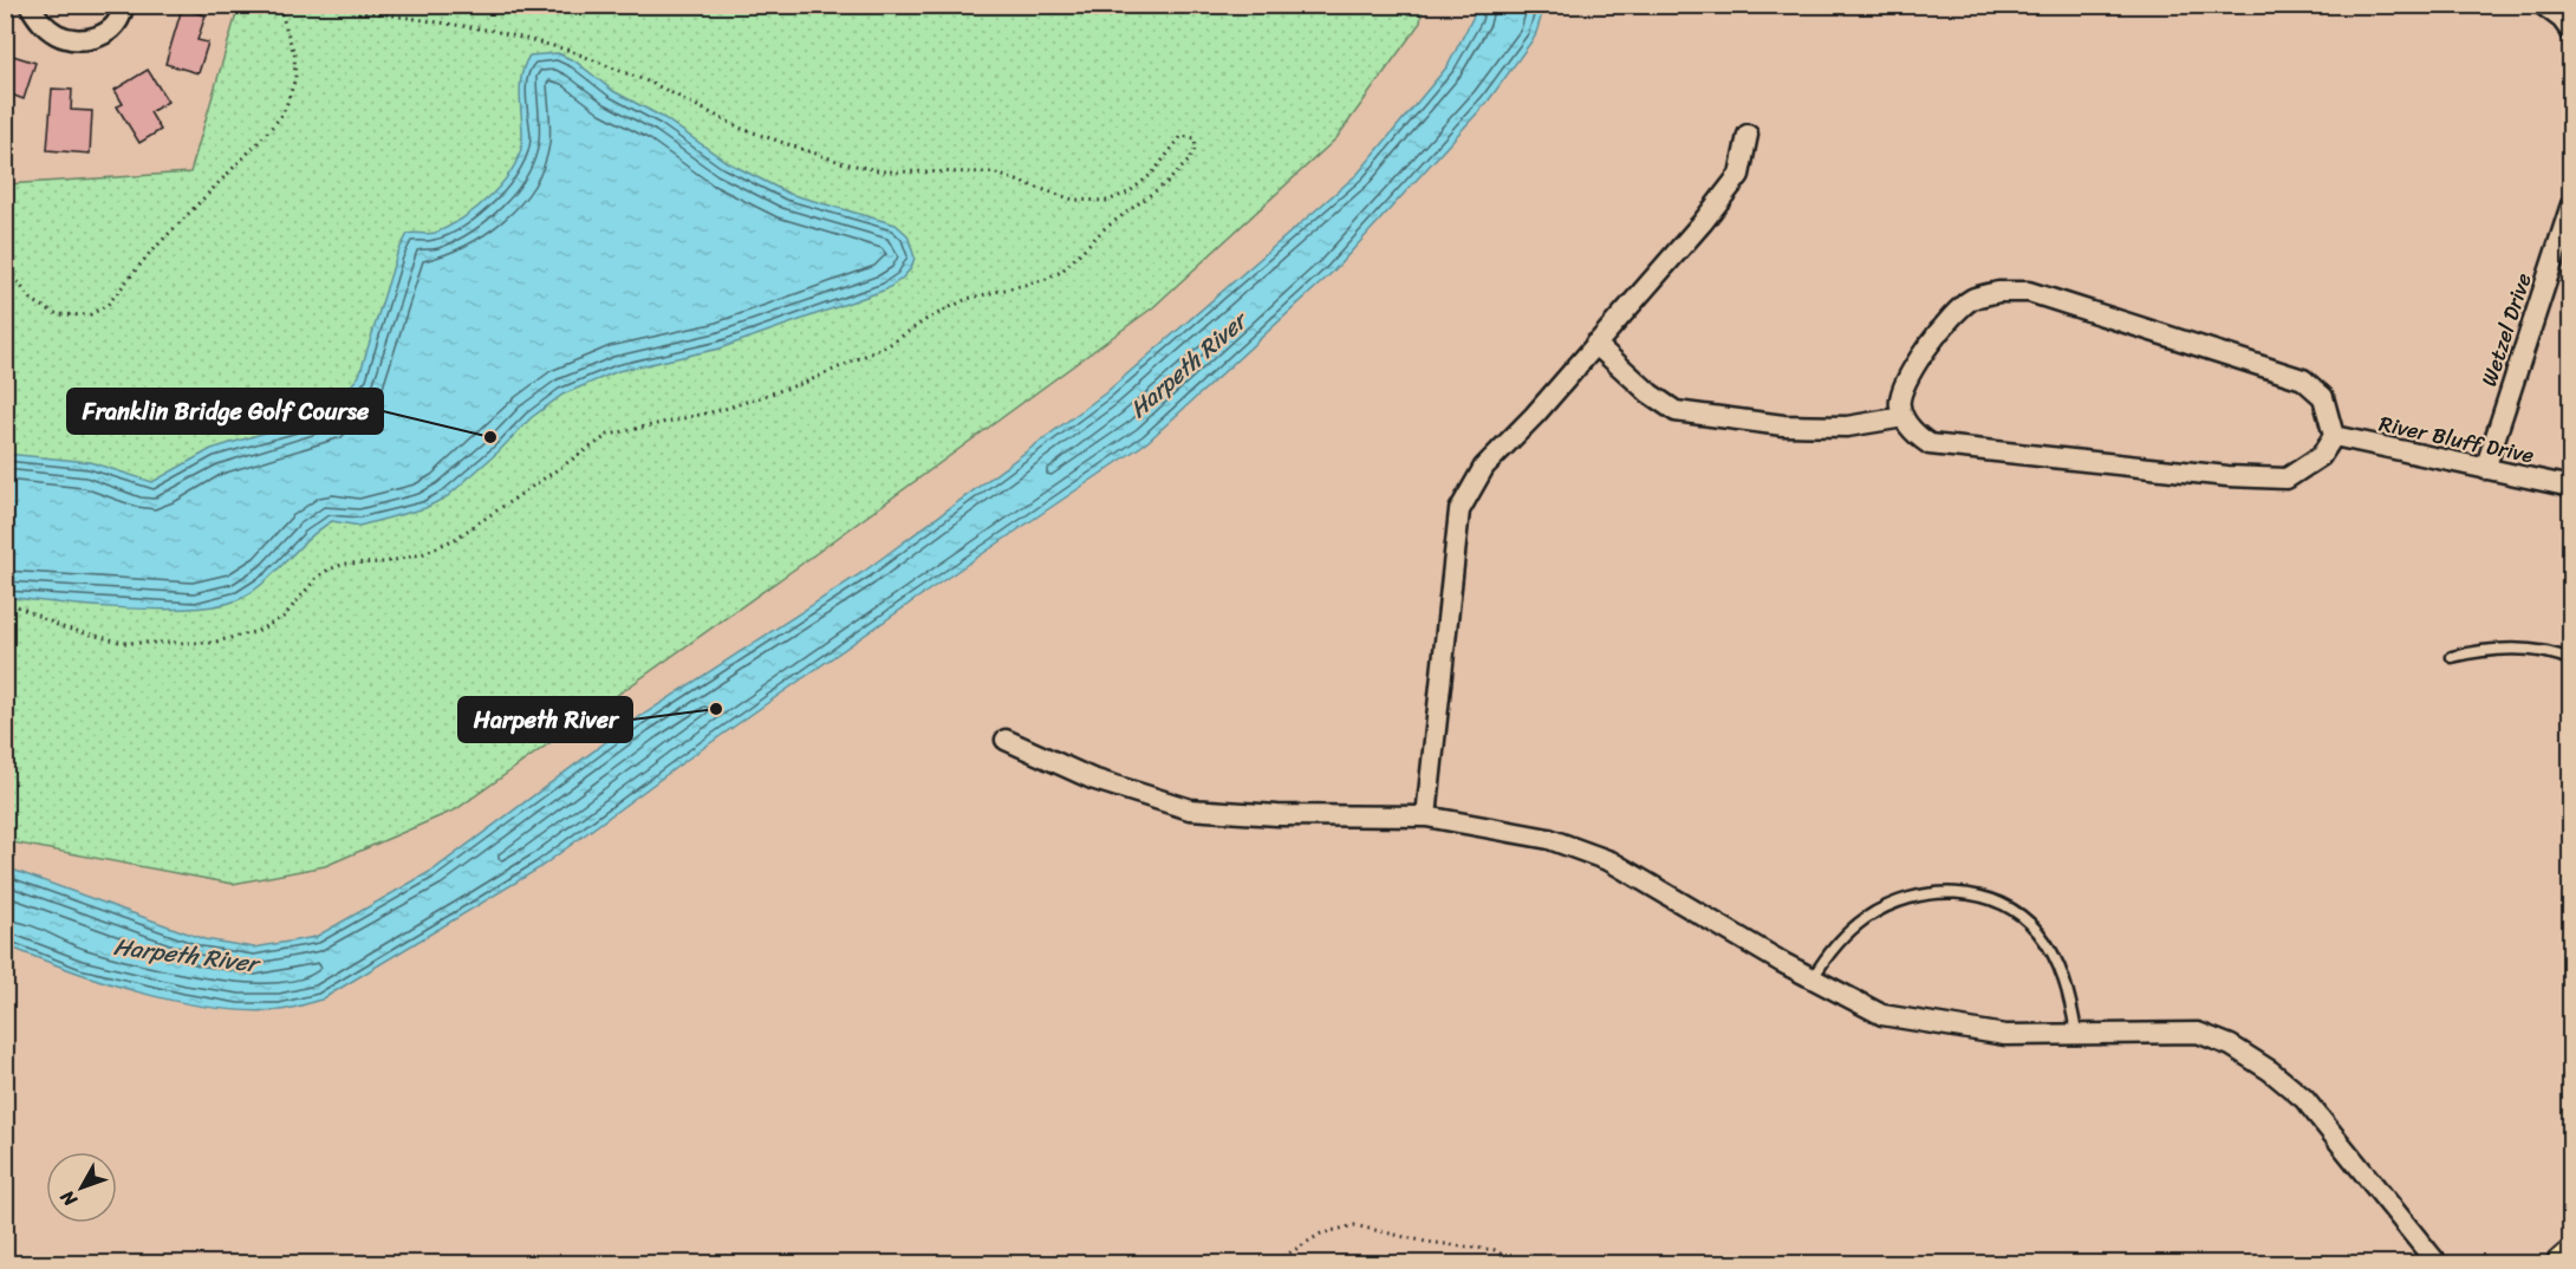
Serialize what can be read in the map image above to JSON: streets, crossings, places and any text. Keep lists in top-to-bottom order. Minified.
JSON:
{"streets":{"street":["Wetzel Drive","River Bluff Drive"]},"crossings":[["Wetzel Drive","River Bluff Drive"]],"water":["Harpeth River"],"places":["Franklin Bridge Golf Course","Harpeth River"],"north":"bottom left"}
